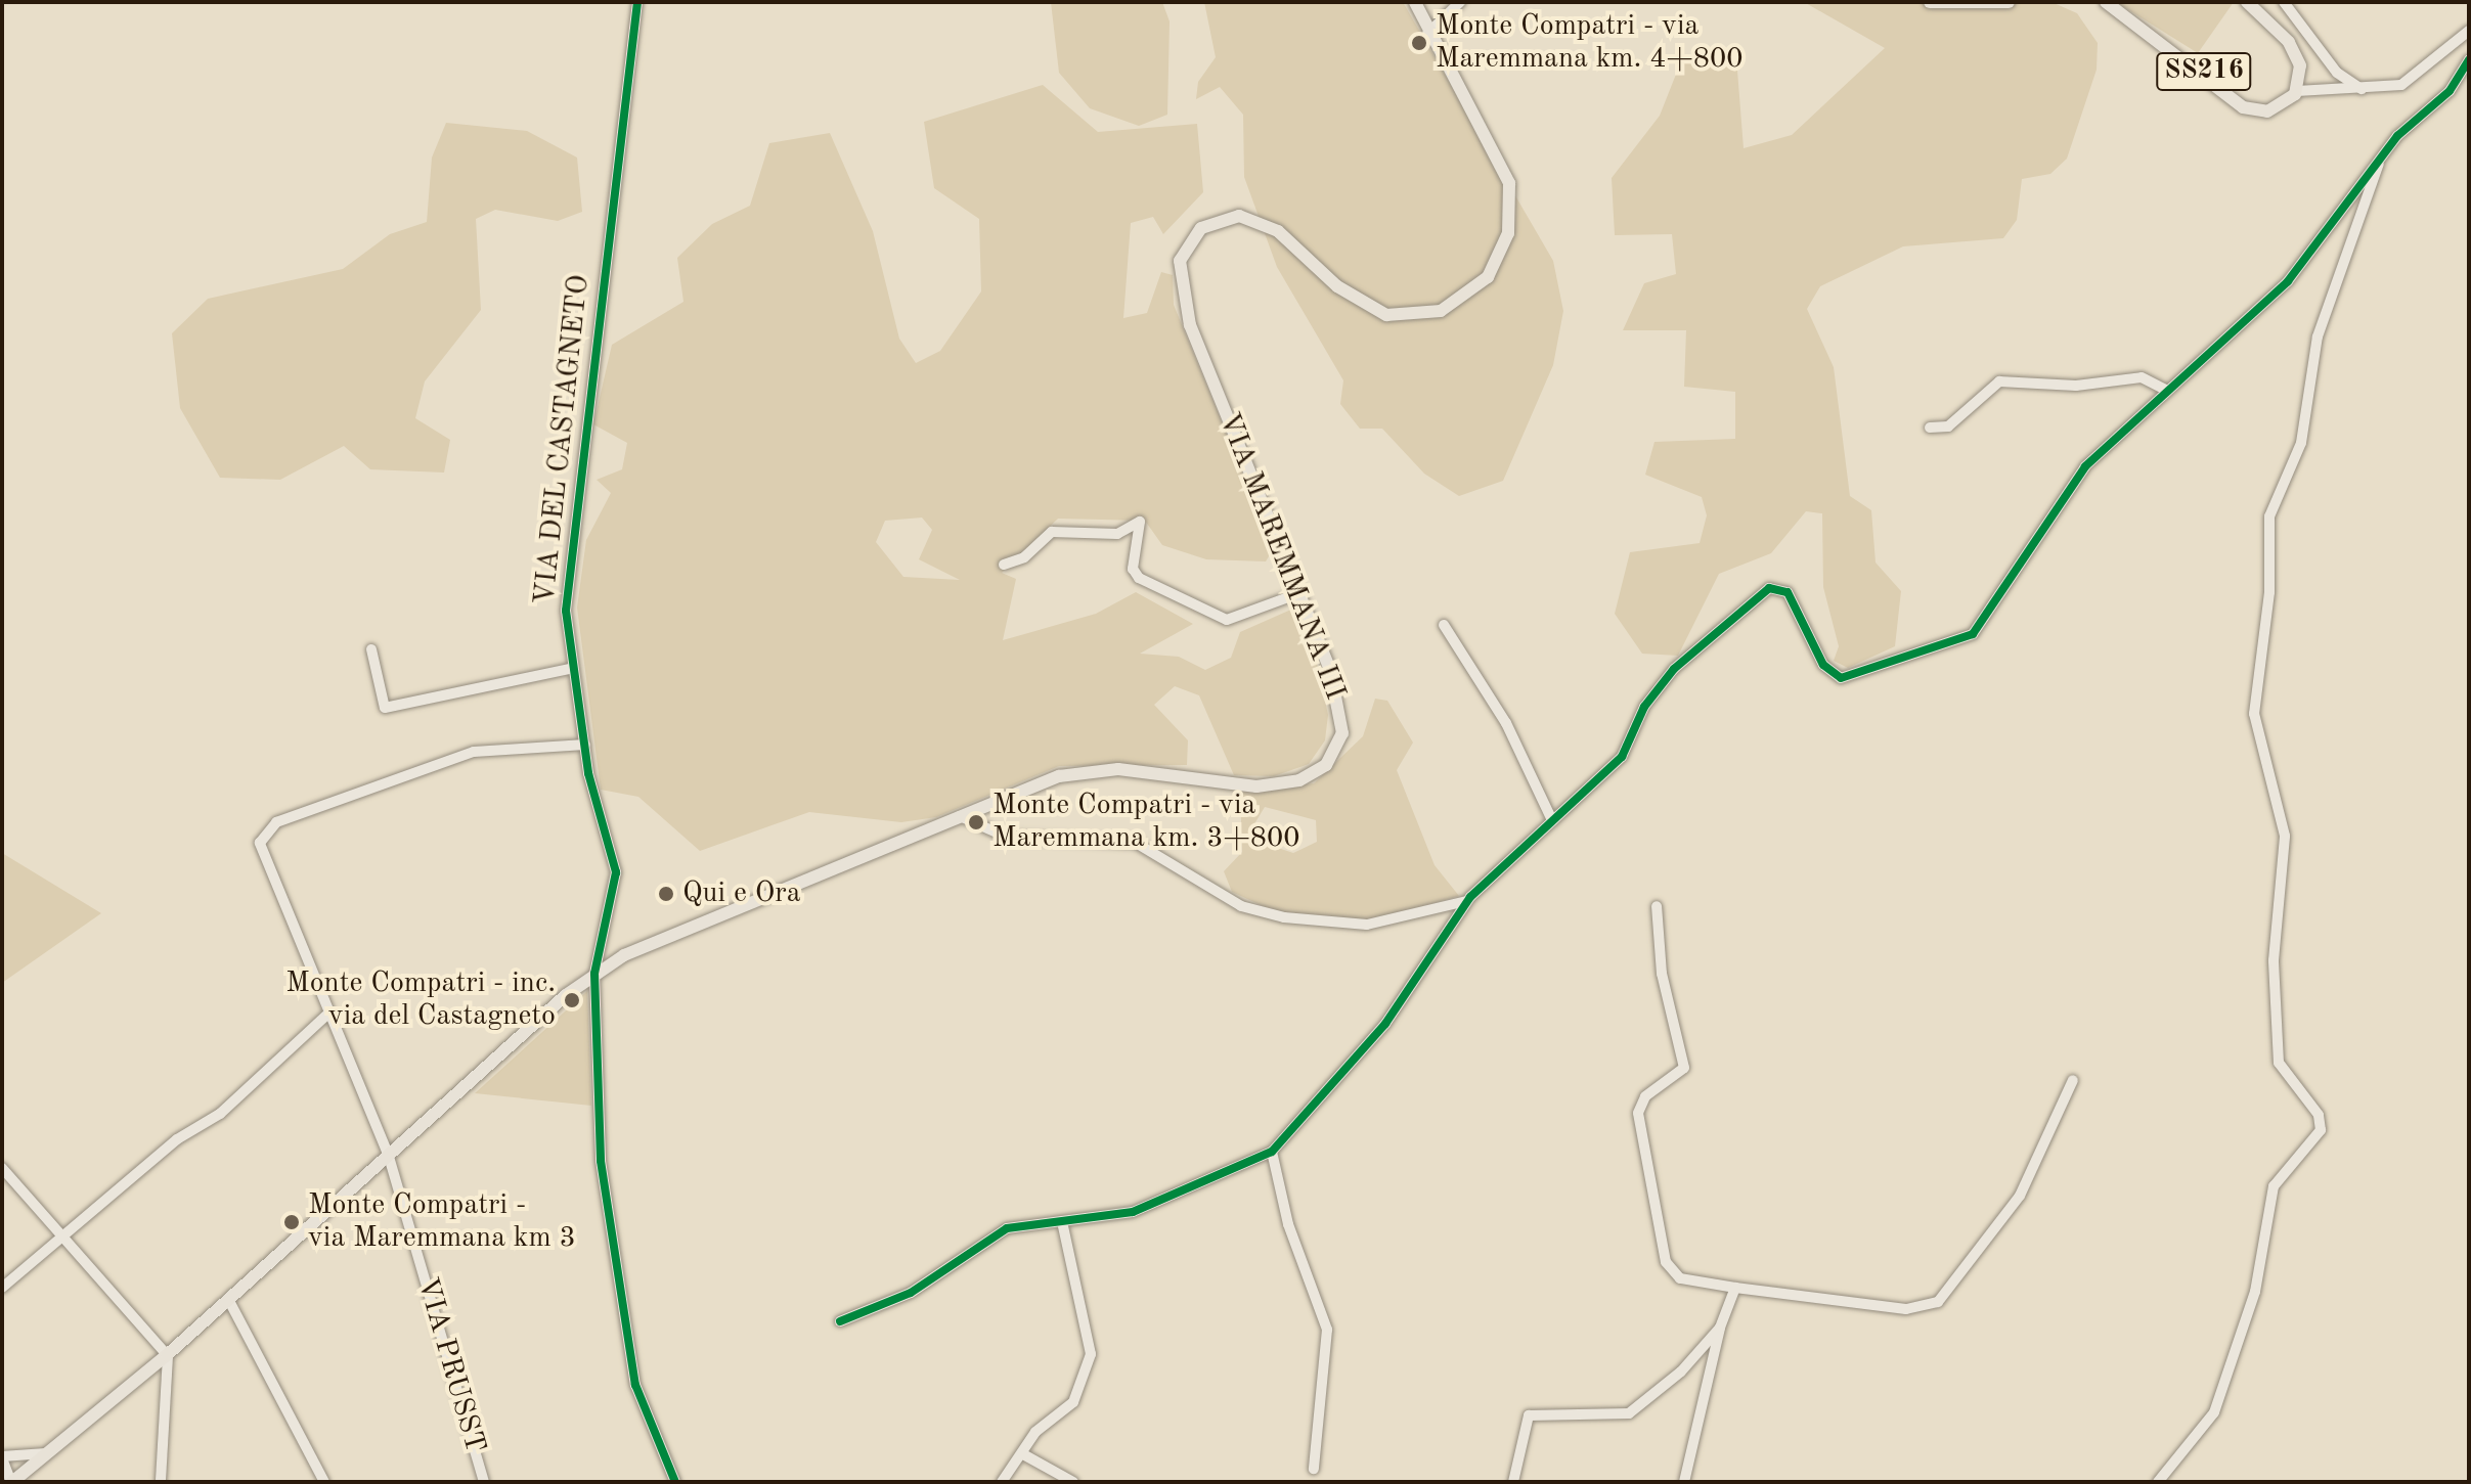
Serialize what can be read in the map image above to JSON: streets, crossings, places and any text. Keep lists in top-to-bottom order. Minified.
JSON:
{"streets":{"main road":["SS216","VIA MAREMMANA III"],"street":["VIA DEL CASTAGNETO","VIA PRUSST"]},"crossings":[["VIA DEL CASTAGNETO","VIA MAREMMANA III"],["VIA DEL CASTAGNETO","VIA PRUSST"],["VIA MAREMMANA III","VIA PRUSST"]],"places":["Monte Compatri - via Maremmana km. 4+800","Monte Compatri - via Maremmana km. 3+800","Qui e Ora","Monte Compatri - inc. via del Castagneto","Monte Compatri - via Maremmana km 3"]}
